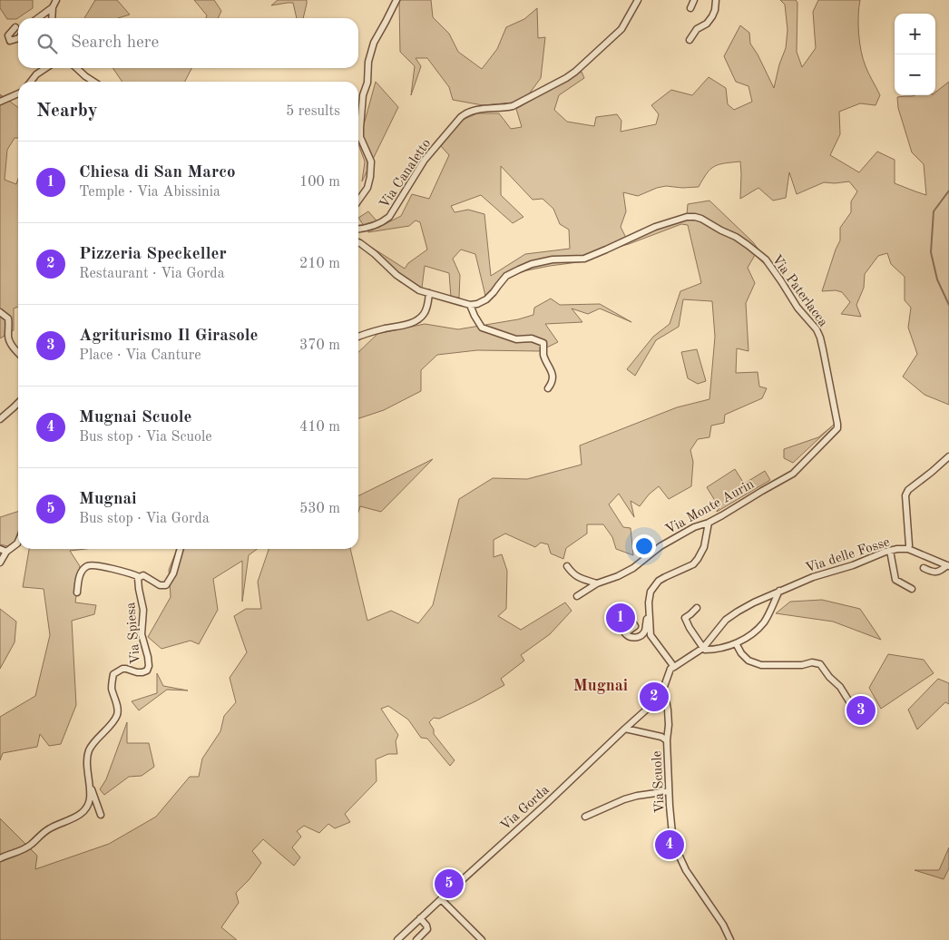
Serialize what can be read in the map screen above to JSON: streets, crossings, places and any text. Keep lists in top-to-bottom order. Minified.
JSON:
{"streets":{"street":["Via Canaletto","Via Paterlacca","Via Monte Aurin","Via delle Fosse","Via Spiesa","Via Scuole","Via Gorda"]},"crossings":[["Via Paterlacca","Via Monte Aurin"],["Via Scuole","Via Gorda"]],"districts":["Mugnai"],"page":{"map_buttons":["+","−"],"search":"Search here","heading":["Nearby","5 results"],"list":[{"mark":"1","name":"Chiesa di San Marco","note":"Temple · Via Abissinia","value":"100 m"},{"mark":"2","name":"Pizzeria Speckeller","note":"Restaurant · Via Gorda","value":"210 m"},{"mark":"3","name":"Agriturismo Il Girasole","note":"Place · Via Canture","value":"370 m"},{"mark":"4","name":"Mugnai Scuole","note":"Bus stop · Via Scuole","value":"410 m"},{"mark":"5","name":"Mugnai","note":"Bus stop · Via Gorda","value":"530 m"}],"pins":["1","2","3","4","5"]}}
